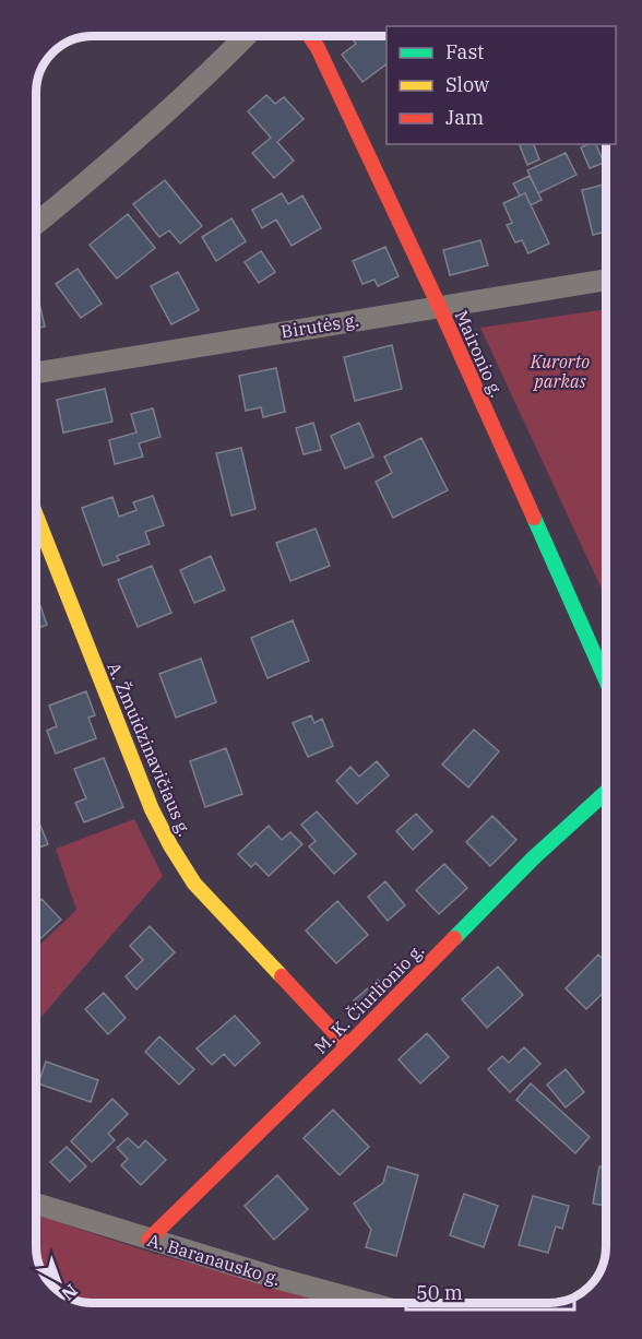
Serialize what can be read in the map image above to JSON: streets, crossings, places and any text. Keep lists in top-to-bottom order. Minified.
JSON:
{"streets":{"street":["Birutės g.","Maironio g.","A. Žmuidzinavičiaus g.","M. K. Čiurlionio g.","A. Baranausko g."]},"crossings":[["Birutės g.","Maironio g."],["A. Žmuidzinavičiaus g.","M. K. Čiurlionio g."],["M. K. Čiurlionio g.","A. Baranausko g."]],"parks":["Kurorto parkas"],"legend":["Fast","Slow","Jam"],"scale_bar":"50 m","north":"bottom right"}
